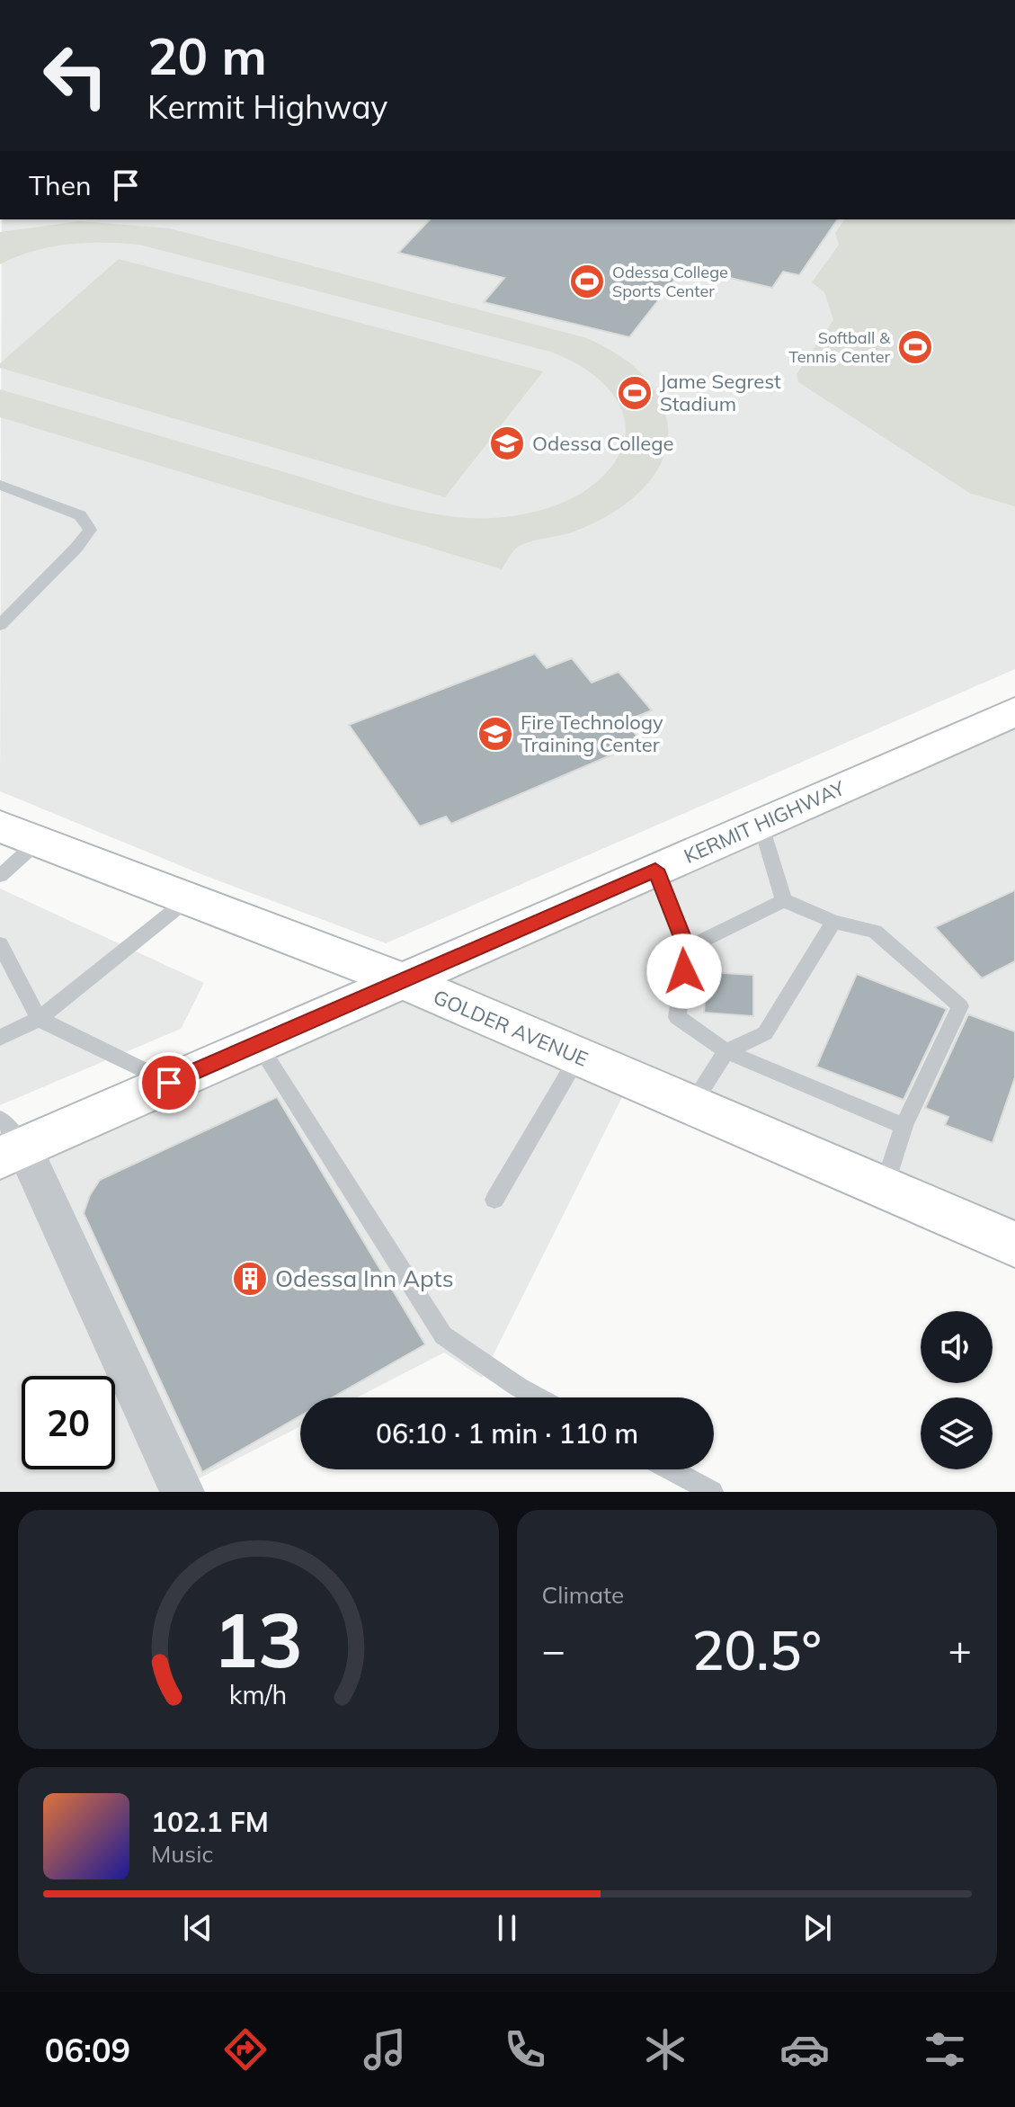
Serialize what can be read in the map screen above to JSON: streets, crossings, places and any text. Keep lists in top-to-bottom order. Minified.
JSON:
{"streets":{"main road":["KERMIT HIGHWAY","GOLDER AVENUE"]},"crossings":[["KERMIT HIGHWAY","GOLDER AVENUE"]],"places":{"sports":["Odessa College Sports Center","Softball & Tennis Center","Jame Segrest Stadium"],"school or university":["Odessa College","Fire Technology Training Center"],"building":["Odessa Inn Apts"]},"page":{"turn":["20 m","Kermit Highway"],"then":"Then","limit":"20","trip":"06:10 · 1 min · 110 m","tile":"Climate","heat":["−","20.5°","+"],"song":["102.1 FM","Music"],"tabs":"06:09","gauge":["13","km/h"]}}
